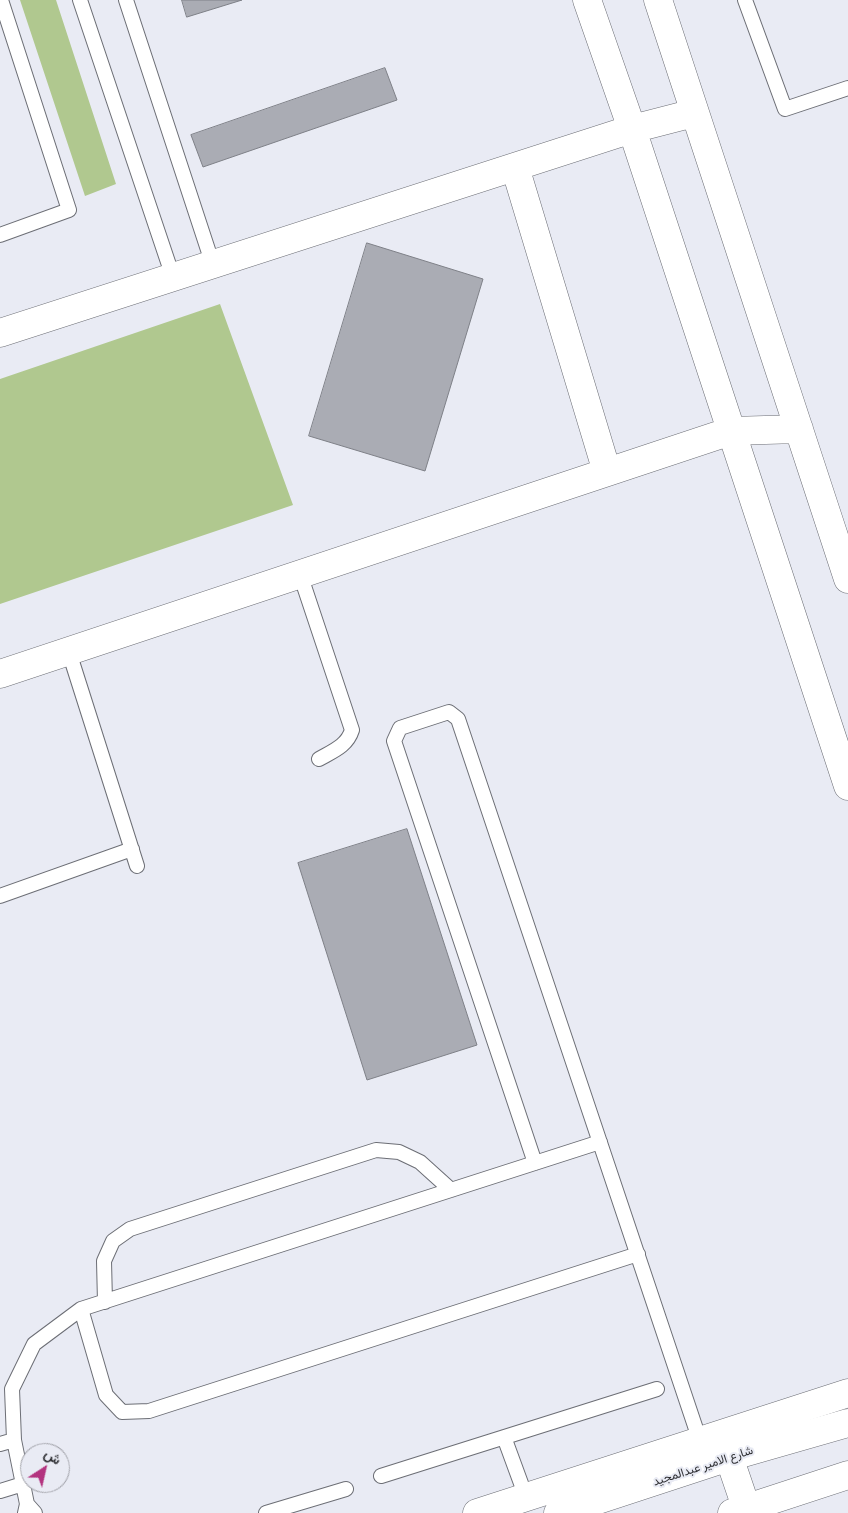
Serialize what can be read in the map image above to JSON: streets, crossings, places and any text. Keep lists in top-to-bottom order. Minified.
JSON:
{"streets":{"street":["شارع الامير عبدالمجيد"]},"north":"top right"}
